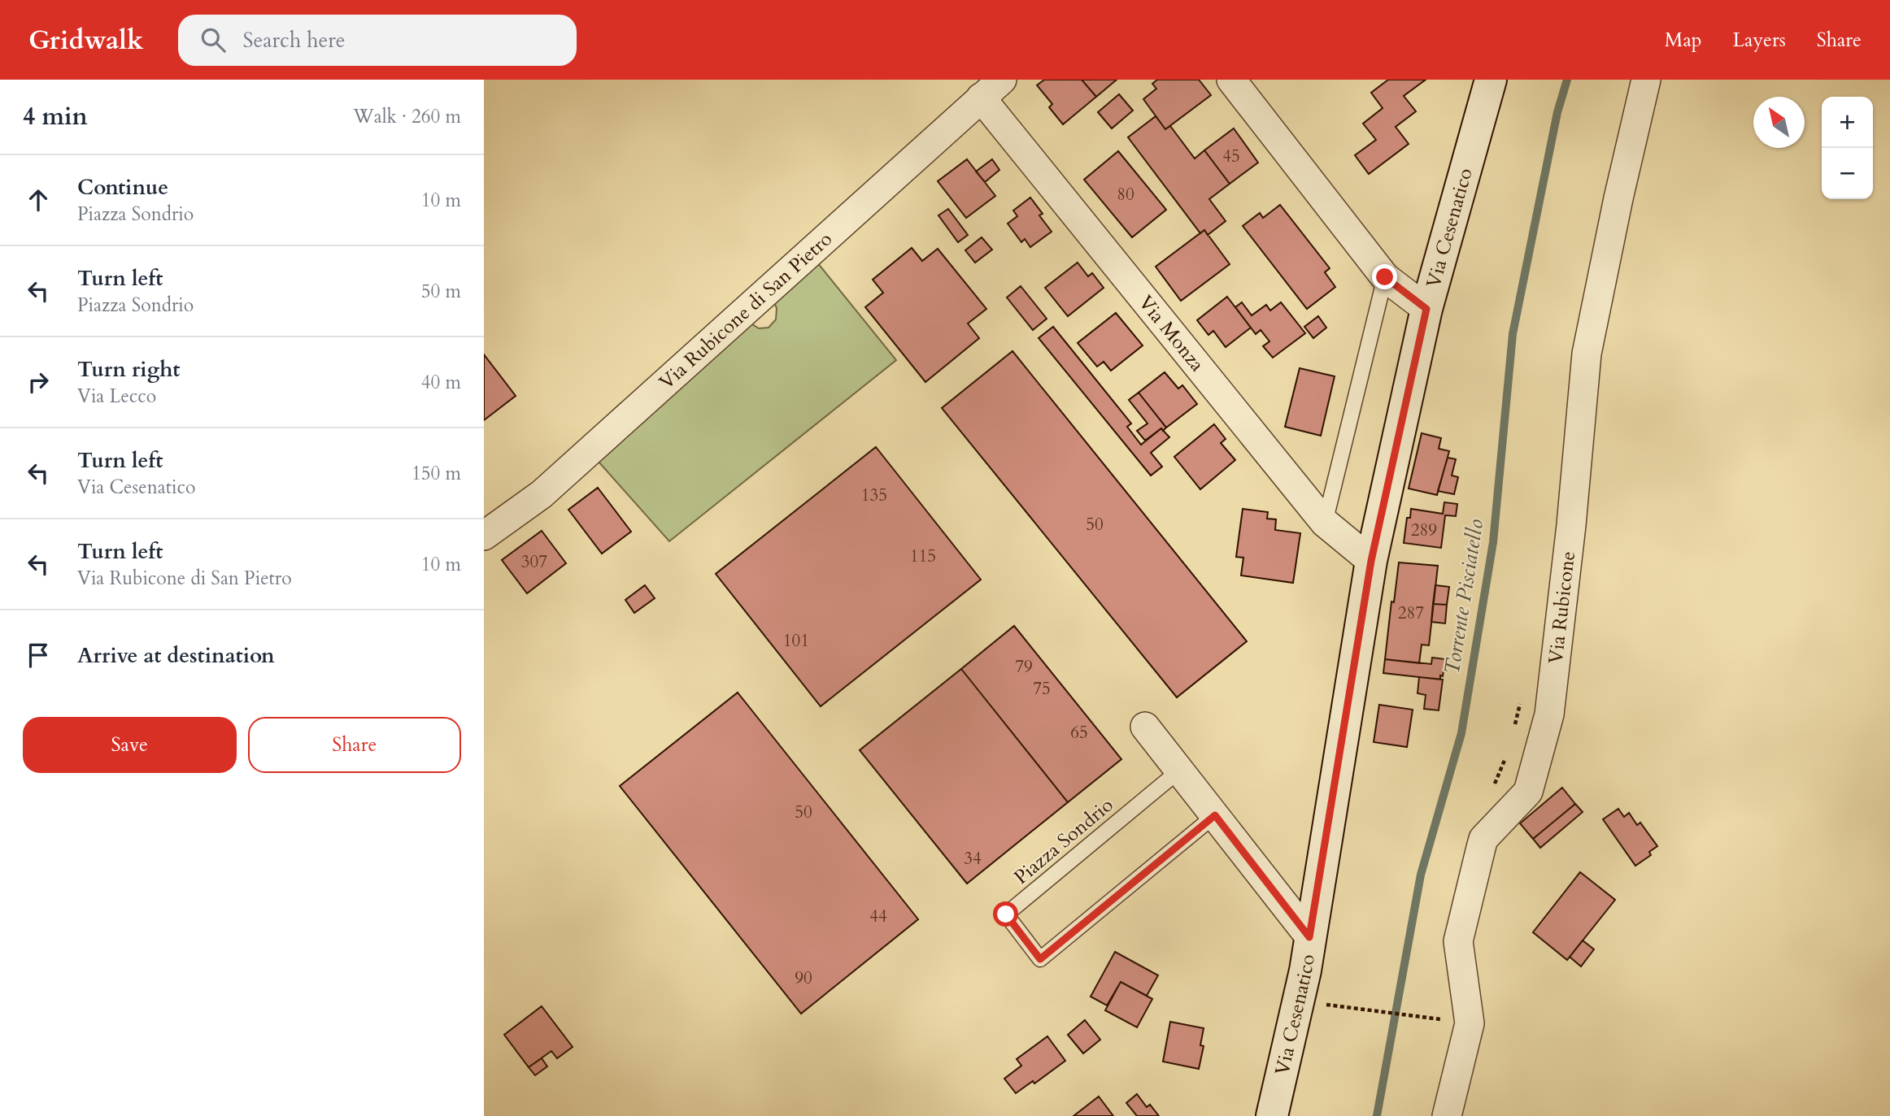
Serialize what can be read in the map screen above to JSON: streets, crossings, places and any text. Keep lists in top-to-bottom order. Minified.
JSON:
{"streets":{"main road":["Via Cesenatico"],"street":["Via Rubicone di San Pietro","Via Monza","Via Rubicone"],"lane":["Piazza Sondrio"]},"crossings":[["Via Cesenatico","Via Monza"],["Via Rubicone di San Pietro","Via Monza"]],"water":["Torrente Pisciatello"],"house_numbers":["45","80","135","50","289","115","307","287","101","79","75","65","50","34","44","90"],"north":"top left","page":{"header":"Gridwalk","search":"Search here","nav":["Map","Layers","Share"],"heading":["4 min","Walk · 260 m"],"map_buttons":["+","−"],"list":[["Continue","Piazza Sondrio","10 m"],["Turn left","Piazza Sondrio","50 m"],["Turn right","Via Lecco","40 m"],["Turn left","Via Cesenatico","150 m"],["Turn left","Via Rubicone di San Pietro","10 m"],"Arrive at destination"],"buttons":["Save","Share"]}}
